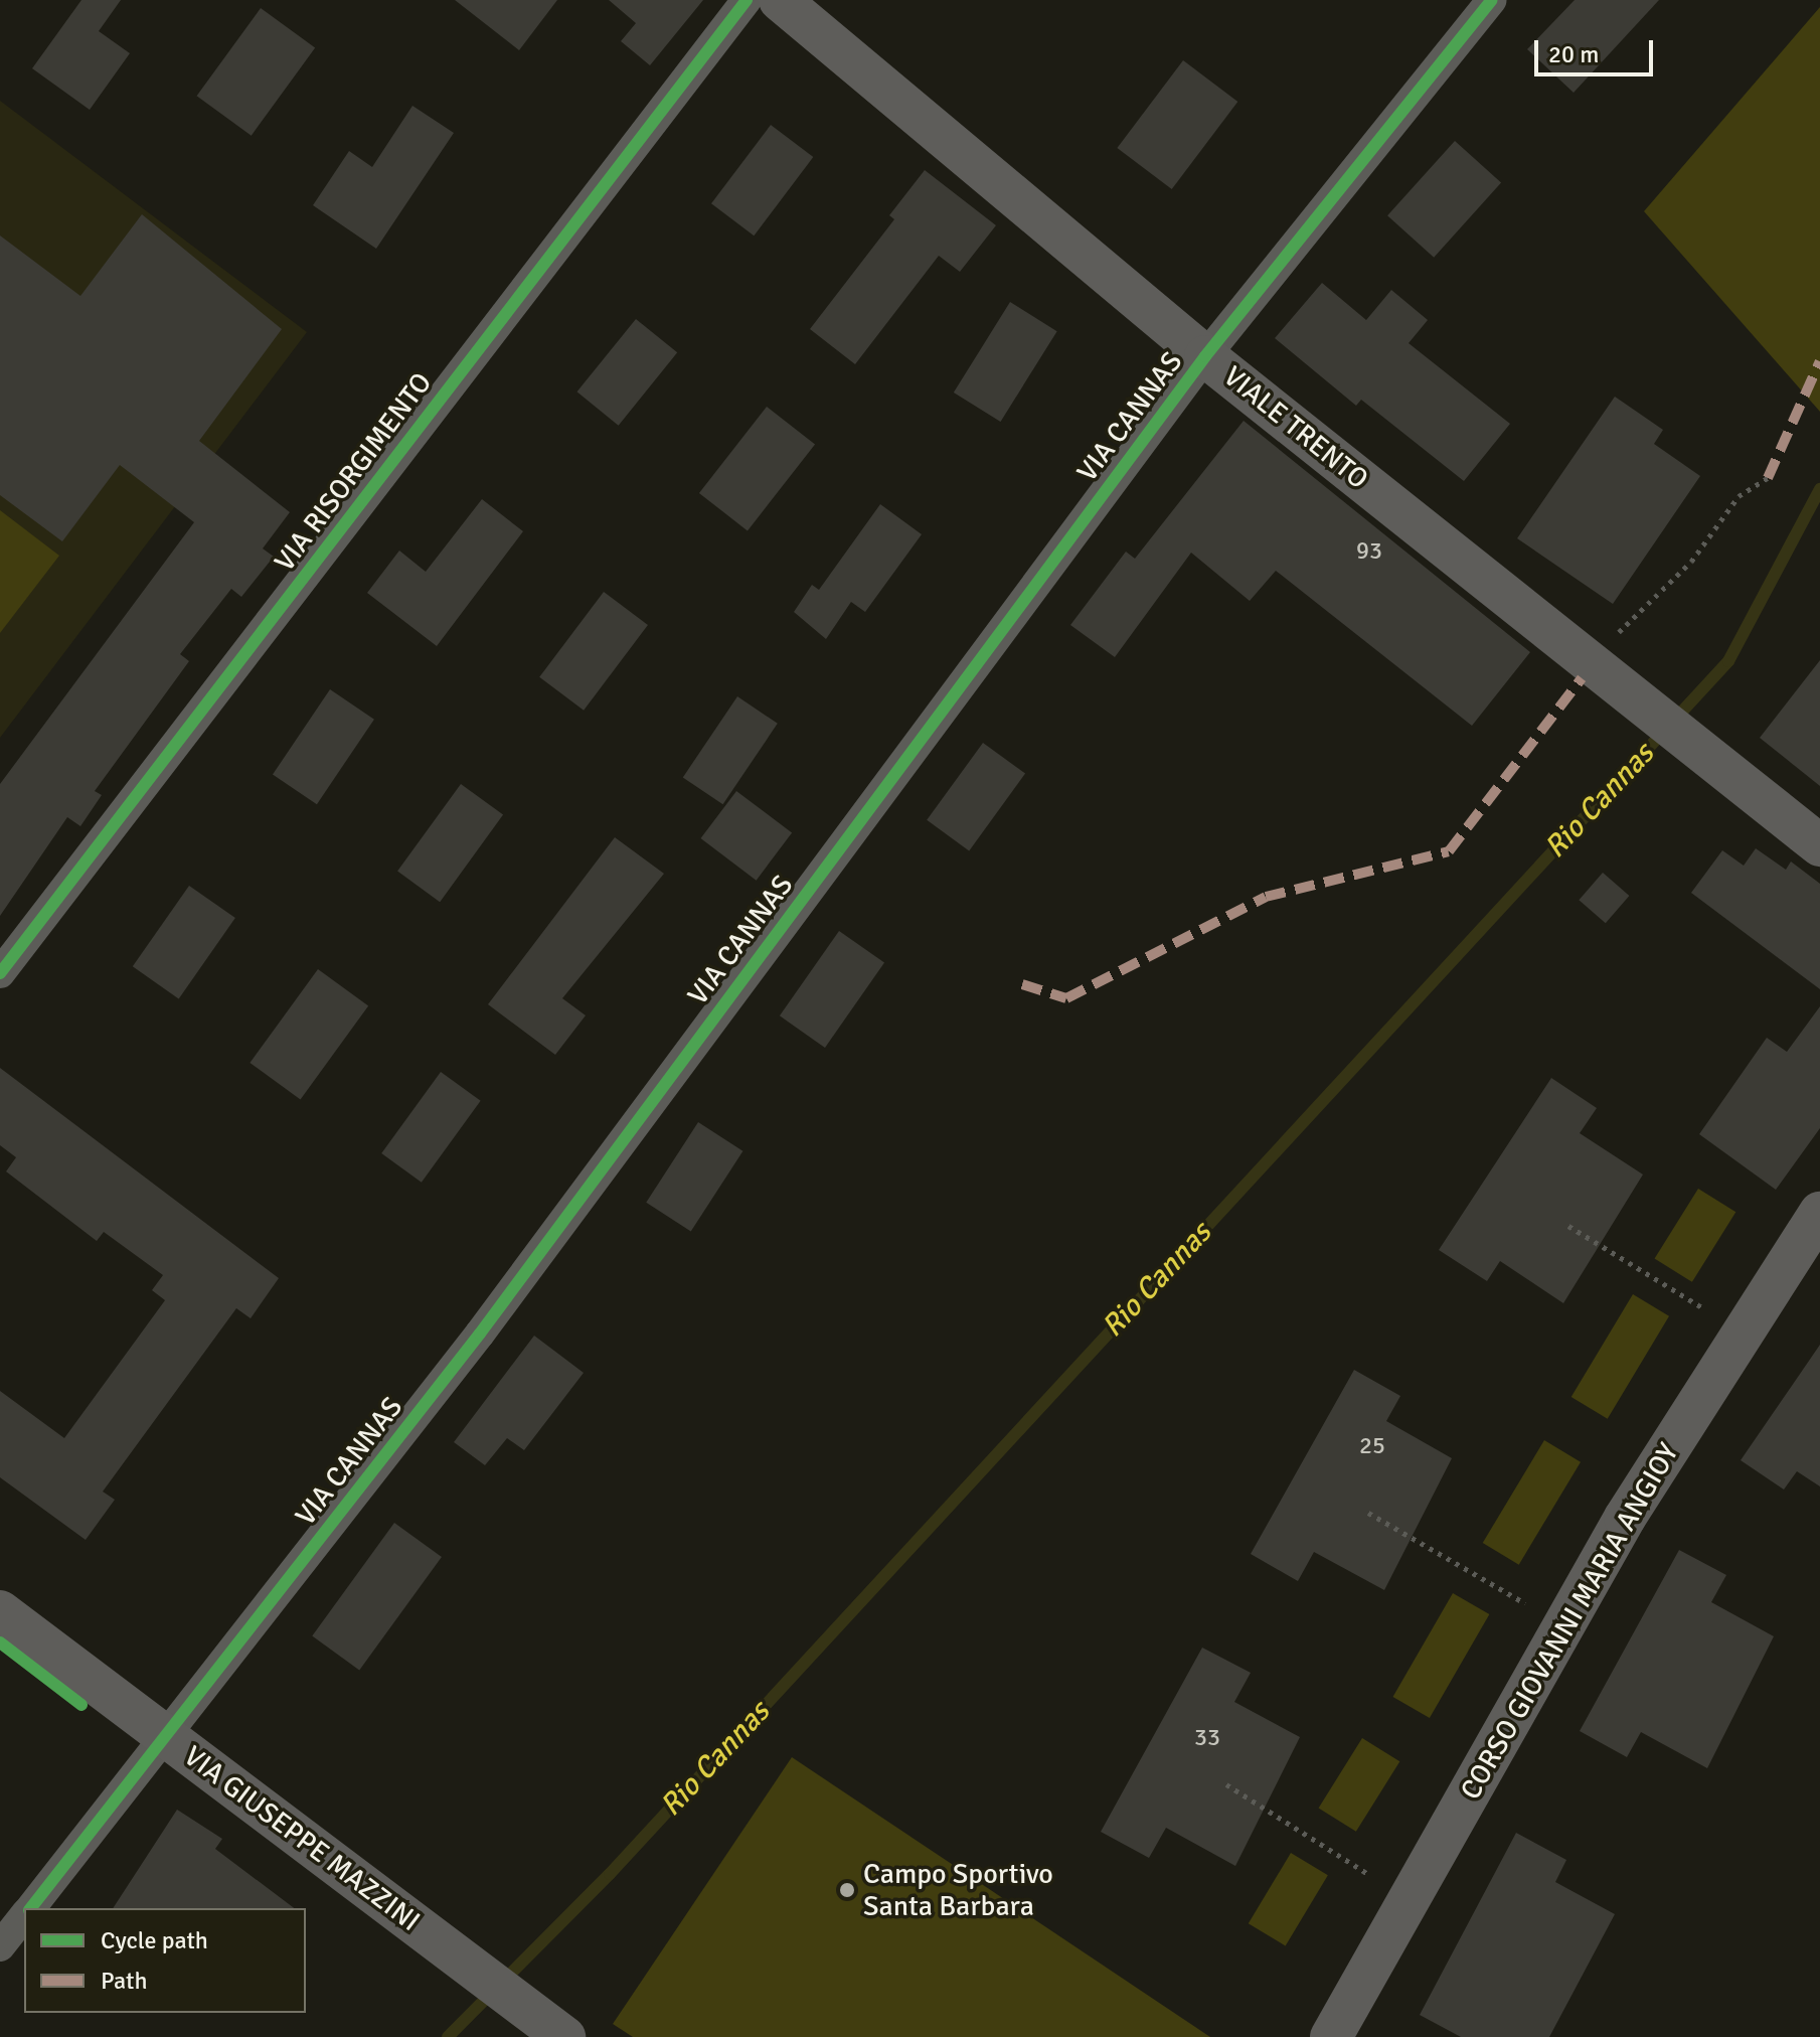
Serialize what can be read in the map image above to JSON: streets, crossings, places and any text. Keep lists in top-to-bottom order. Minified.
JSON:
{"streets":{"street":["VIA CANNAS","VIALE TRENTO","VIA RISORGIMENTO","CORSO GIOVANNI MARIA ANGIOY","VIA GIUSEPPE MAZZINI"]},"crossings":[["VIA CANNAS","VIALE TRENTO"],["VIA CANNAS","VIA GIUSEPPE MAZZINI"]],"water":["Rio Cannas"],"places":["Campo Sportivo Santa Barbara"],"house_numbers":["93","25","33"],"legend":["Cycle path","Path"],"scale_bar":"20 m"}
